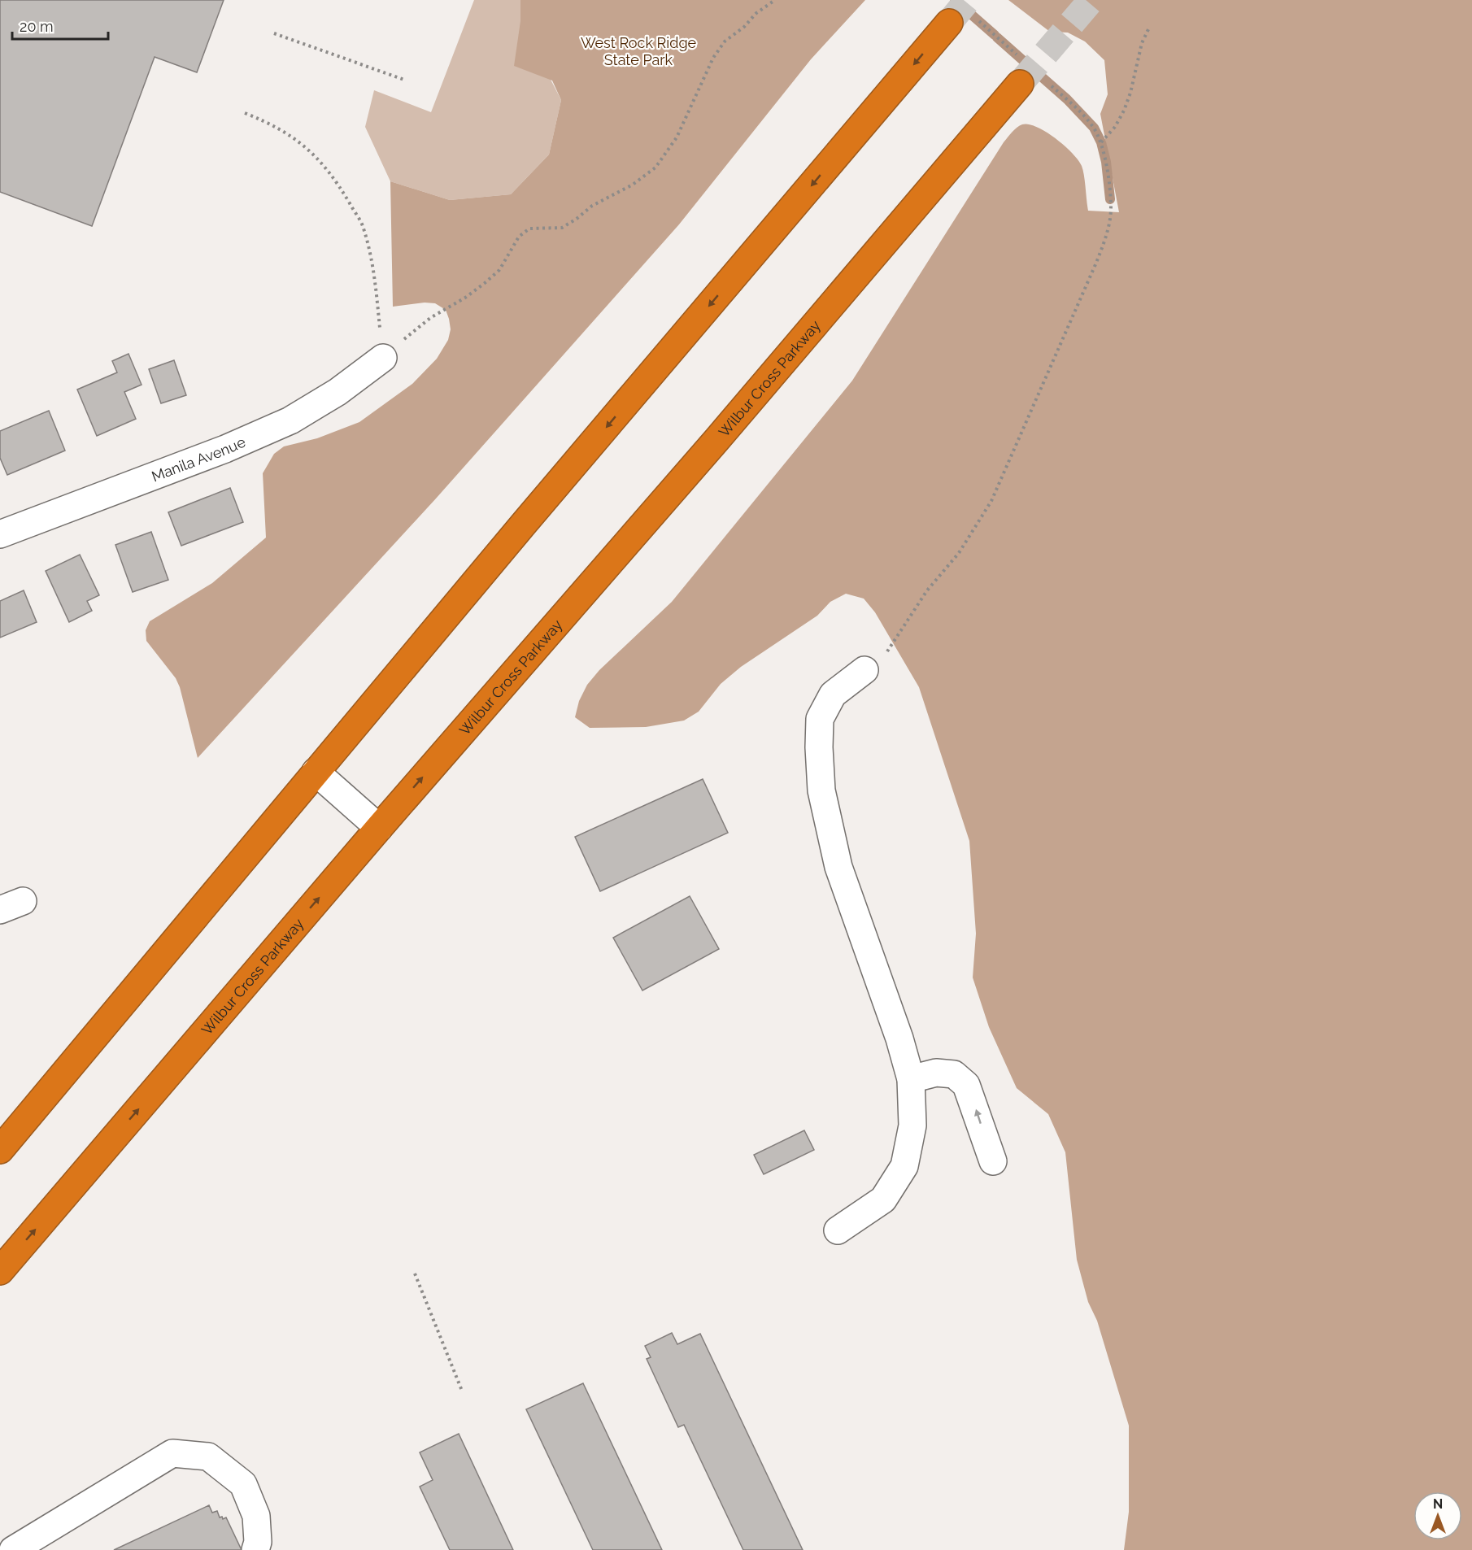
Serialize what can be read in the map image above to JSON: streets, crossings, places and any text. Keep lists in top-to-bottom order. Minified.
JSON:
{"streets":{"highway":["Wilbur Cross Parkway"],"street":["Manila Avenue"]},"parks":["West Rock Ridge State Park"],"scale_bar":"20 m","north":"top"}
